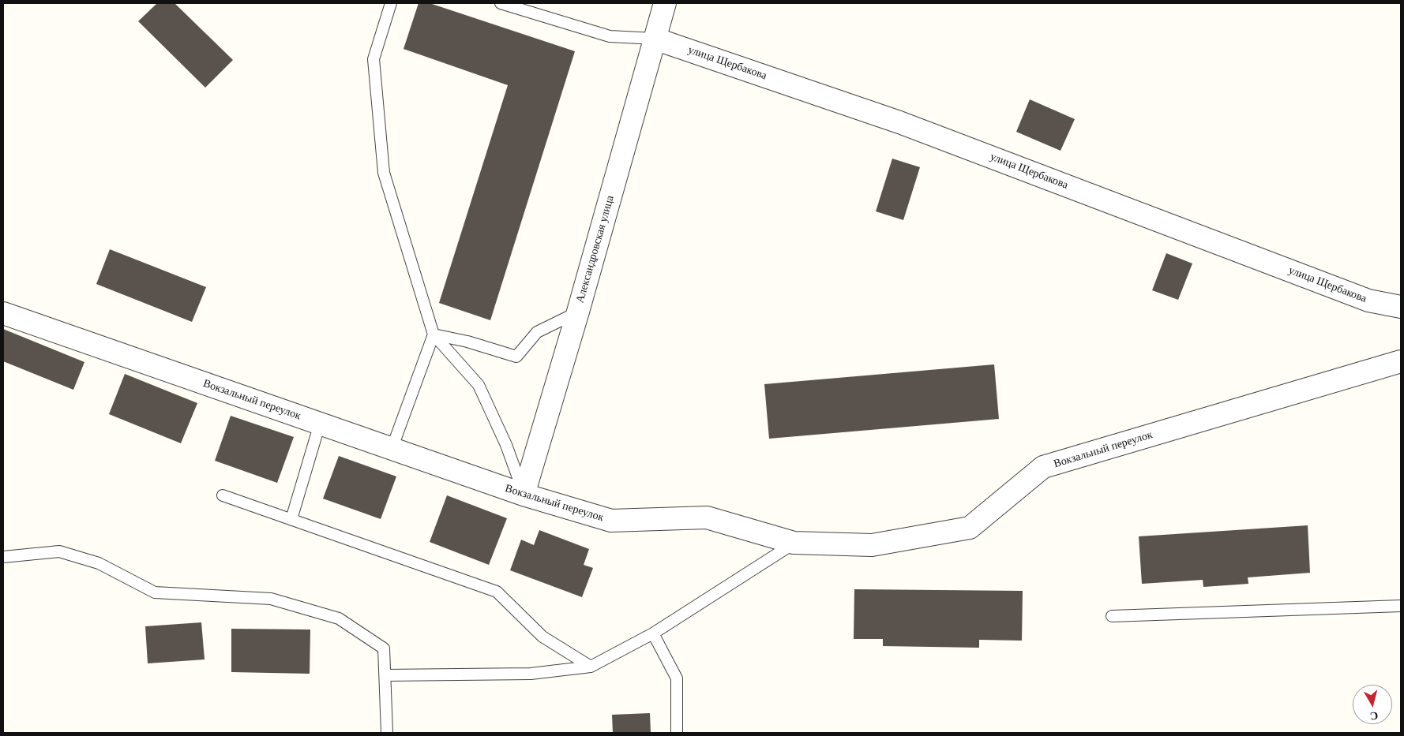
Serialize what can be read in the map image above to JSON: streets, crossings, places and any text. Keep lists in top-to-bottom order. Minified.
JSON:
{"streets":{"street":["улица Щербакова","Александровская улица","Вокзальный переулок"]},"crossings":[["улица Щербакова","Александровская улица"],["Александровская улица","Вокзальный переулок"]],"north":"bottom"}
